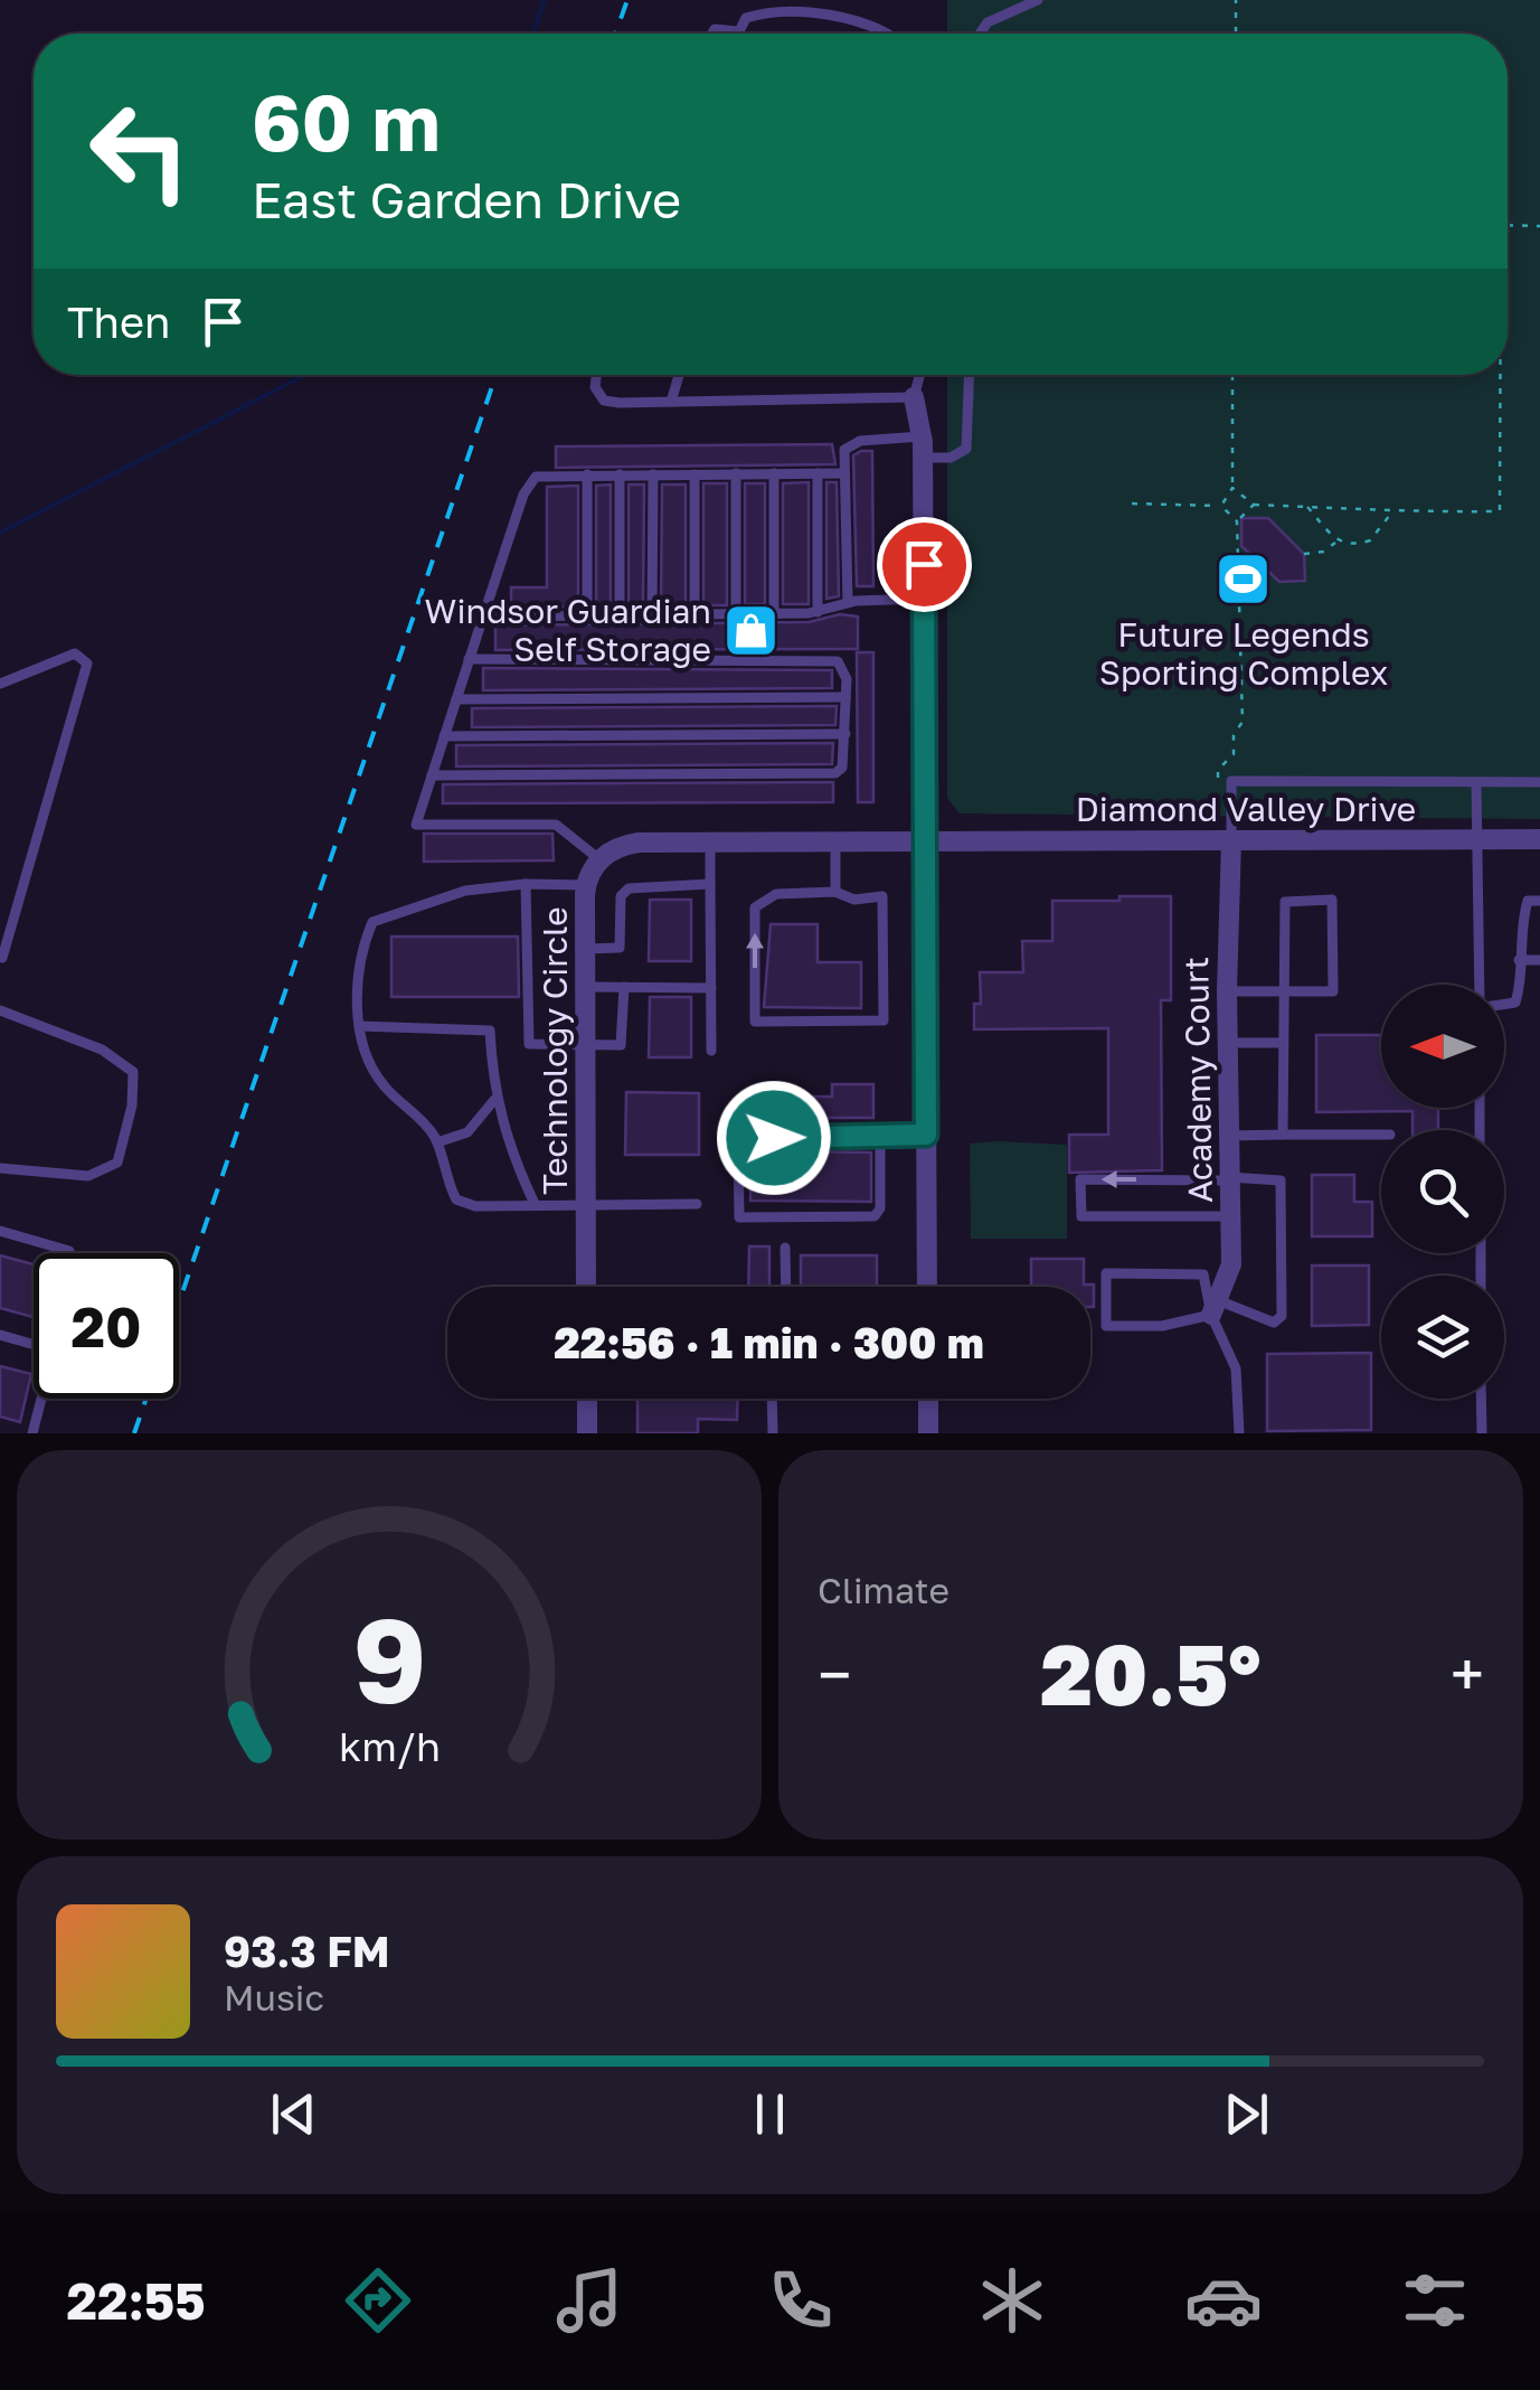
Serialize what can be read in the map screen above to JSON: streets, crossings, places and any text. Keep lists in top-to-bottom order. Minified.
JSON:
{"streets":{"street":["Diamond Valley Drive","Technology Circle","Academy Court"]},"crossings":[["Diamond Valley Drive","Academy Court"]],"places":{"sports":["Future Legends Sporting Complex"],"shop":["Windsor Guardian Self Storage"]},"north":"left","page":{"turn":["60 m","East Garden Drive"],"then":"Then","limit":"20","trip":"22:56 · 1 min · 300 m","tile":"Climate","heat":["−","20.5°","+"],"song":["93.3 FM","Music"],"tabs":"22:55","gauge":["9","km/h"]}}
